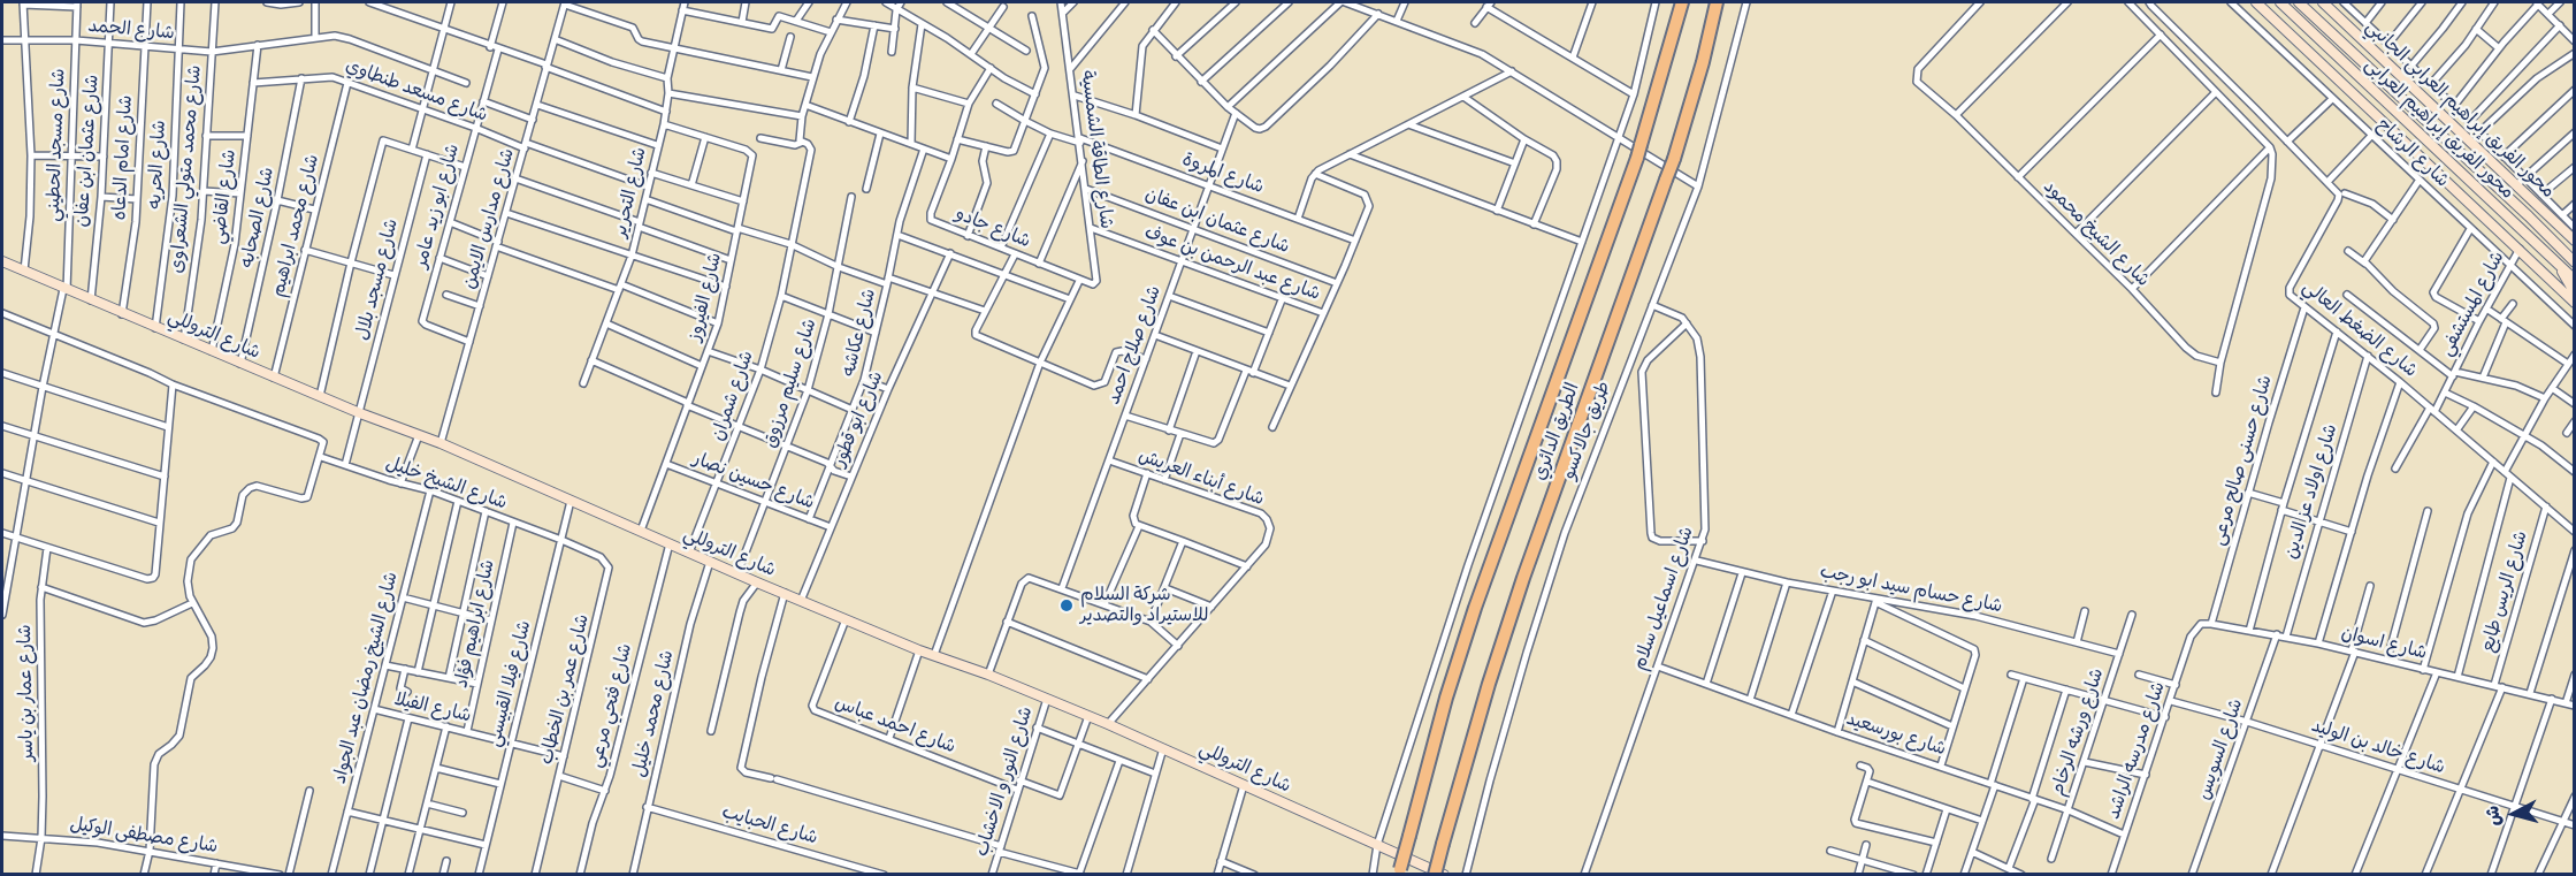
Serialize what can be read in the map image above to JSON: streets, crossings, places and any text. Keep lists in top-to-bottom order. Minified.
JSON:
{"streets":{"highway":["الطريق الدائري"],"street":["شارع الحمد","شارع مسعد طنطاوي","محور الفريق إبراهيم العرابى الجانبي","محور الفريق إبراهيم العرابى","شارع مسجد الحطيني","شارع الطاقة الشمسية","شارع عثمان ابن عفان","شارع الرشاح","شارع امام الدعاه","شارع الحريه","شارع محمد متولي الشعراوى","شارع المروة","شارع التحرير","شارع القاضي","شارع ابو زيد عامر","شارع الصحابه","شارع مدارس الايمن","شارع محمد ابراهيم","شارع جادو","شارع الشيخ محمود","شارع عبد الرحمن بن عوف","شارع مسجد بلال","شارع الفيروز","شارع المستشفي","شارع الضغط العالي","شارع عكاشه","شارع التروللي","شارع صلاح احمد","شارع سليم مرزوق","شارع شمران","شارع ابو قطور","طريق جالاكسو","شارع حسنى صالح مرعى","شارع أبناء العريش","شارع حسين نصار","شارع الشيخ خليل","شارع اولاد عز الدين","شارع حسام سيد ابو رجب","شارع الريس طايع","شارع اسماعيل سلام","شارع ابراهيم فؤاد","شارع اسوان","شارع الشيخ رمضان عبد الجواد","شارع فيلا القبيسي","شارع عمر بن الخطاب","شارع عمار بن ياسر","شارع فتحي مرعي","شارع الفيلا","شارع محمد خليل","شارع احمد عباس","شارع ورشه الرخام","شارع بورسعيد","شارع خالد بن الوليد","شارع السويس","شارع مدرسه الراشد","شارع النور و الاخشاب","شارع الحبايب","شارع مصطفى الوكيل"]},"crossings":[["شارع الحمد","شارع مسجد الحطيني"],["شارع الحمد","شارع عثمان ابن عفان"],["شارع الحمد","شارع امام الدعاه"],["شارع الحمد","شارع الحريه"],["شارع الحمد","شارع محمد متولي الشعراوى"],["شارع الحمد","شارع القاضي"],["شارع مسعد طنطاوي","شارع التحرير"],["شارع مسعد طنطاوي","شارع القاضي"],["شارع مسعد طنطاوي","شارع ابو زيد عامر"],["شارع مسعد طنطاوي","شارع الصحابه"],["شارع مسعد طنطاوي","شارع مدارس الايمن"],["شارع مسعد طنطاوي","شارع محمد ابراهيم"],["شارع مسجد الحطيني","شارع التروللي"],["شارع الطاقة الشمسية","شارع عثمان ابن عفان"],["شارع الطاقة الشمسية","شارع المروة"],["شارع الطاقة الشمسية","شارع جادو"],["شارع الطاقة الشمسية","شارع عبد الرحمن بن عوف"],["شارع عثمان ابن عفان","شارع التروللي"],["شارع عثمان ابن عفان","شارع صلاح احمد"],["شارع الرشاح","شارع المستشفي"],["شارع امام الدعاه","شارع التروللي"],["شارع الحريه","شارع التروللي"],["شارع محمد متولي الشعراوى","شارع التروللي"],["شارع المروة","شارع صلاح احمد"],["شارع التحرير","شارع الفيروز"],["شارع القاضي","شارع التروللي"],["شارع ابو زيد عامر","شارع مدارس الايمن"],["شارع الصحابه","شارع التروللي"],["شارع مدارس الايمن","شارع التروللي"],["شارع محمد ابراهيم","شارع التروللي"],["شارع عبد الرحمن بن عوف","شارع صلاح احمد"],["شارع مسجد بلال","شارع التروللي"],["شارع مسجد بلال","شارع الشيخ خليل"],["شارع الفيروز","شارع التروللي"],["شارع الفيروز","شارع حسين نصار"],["شارع المستشفي","شارع الضغط العالي"],["شارع الضغط العالي","شارع حسنى صالح مرعى"],["شارع الضغط العالي","شارع اولاد عز الدين"],["شارع الضغط العالي","شارع الريس طايع"],["شارع عكاشه","شارع حسين نصار"],["شارع التروللي","شارع سليم مرزوق"],["شارع التروللي","شارع شمران"],["شارع التروللي","شارع ابو قطور"],["شارع التروللي","شارع أبناء العريش"],["شارع التروللي","شارع فيلا القبيسي"],["شارع التروللي","شارع فتحي مرعي"],["شارع التروللي","شارع محمد خليل"],["شارع التروللي","شارع احمد عباس"],["شارع التروللي","شارع النور و الاخشاب"],["شارع صلاح احمد","شارع أبناء العريش"],["شارع سليم مرزوق","شارع حسين نصار"],["شارع شمران","شارع حسين نصار"],["شارع ابو قطور","شارع حسين نصار"],["شارع حسنى صالح مرعى","شارع اسوان"],["شارع حسنى صالح مرعى","شارع مدرسه الراشد"],["شارع الشيخ خليل","شارع ابراهيم فؤاد"],["شارع الشيخ خليل","شارع الشيخ رمضان عبد الجواد"],["شارع الشيخ خليل","شارع فيلا القبيسي"],["شارع الشيخ خليل","شارع عمر بن الخطاب"],["شارع اولاد عز الدين","شارع اسوان"],["شارع حسام سيد ابو رجب","شارع اسماعيل سلام"],["شارع حسام سيد ابو رجب","شارع ورشه الرخام"],["شارع الريس طايع","شارع اسوان"],["شارع اسماعيل سلام","شارع بورسعيد"],["شارع ابراهيم فؤاد","شارع الفيلا"],["شارع اسوان","شارع السويس"],["شارع اسوان","شارع مدرسه الراشد"],["شارع الشيخ رمضان عبد الجواد","شارع الفيلا"],["شارع فيلا القبيسي","شارع عمر بن الخطاب"],["شارع فيلا القبيسي","شارع الفيلا"],["شارع عمر بن الخطاب","شارع الفيلا"],["شارع عمار بن ياسر","شارع مصطفى الوكيل"],["شارع محمد خليل","شارع الحبايب"],["شارع احمد عباس","شارع النور و الاخشاب"],["شارع ورشه الرخام","شارع بورسعيد"],["شارع بورسعيد","شارع مدرسه الراشد"],["شارع خالد بن الوليد","شارع السويس"],["شارع خالد بن الوليد","شارع مدرسه الراشد"]],"places":["شركة السلام للاستيراد والتصدير"],"north":"left"}
